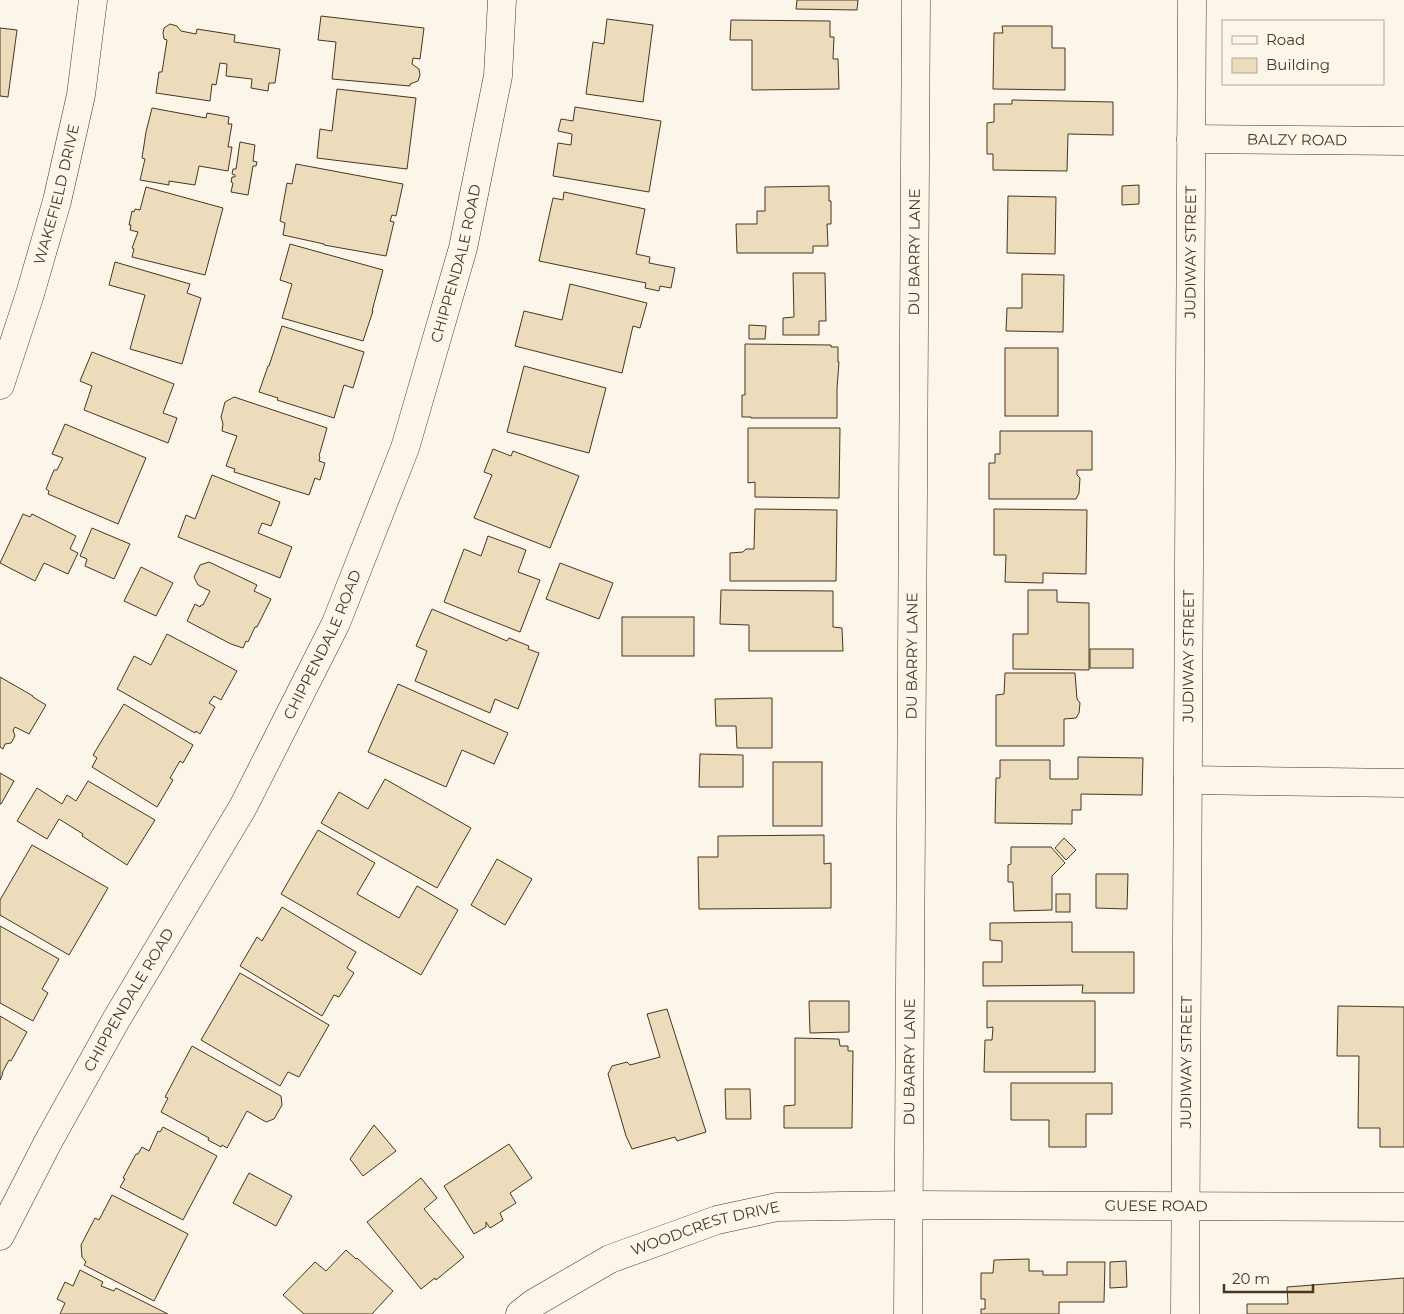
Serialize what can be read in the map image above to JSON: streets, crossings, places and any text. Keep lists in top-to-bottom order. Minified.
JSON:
{"streets":{"street":["BALZY ROAD","WAKEFIELD DRIVE","DU BARRY LANE","JUDIWAY STREET","CHIPPENDALE ROAD","GUESE ROAD","WOODCREST DRIVE"]},"crossings":[["BALZY ROAD","JUDIWAY STREET"],["DU BARRY LANE","GUESE ROAD"],["DU BARRY LANE","WOODCREST DRIVE"],["JUDIWAY STREET","GUESE ROAD"],["GUESE ROAD","WOODCREST DRIVE"]],"legend":["Road","Building"],"scale_bar":"20 m"}
